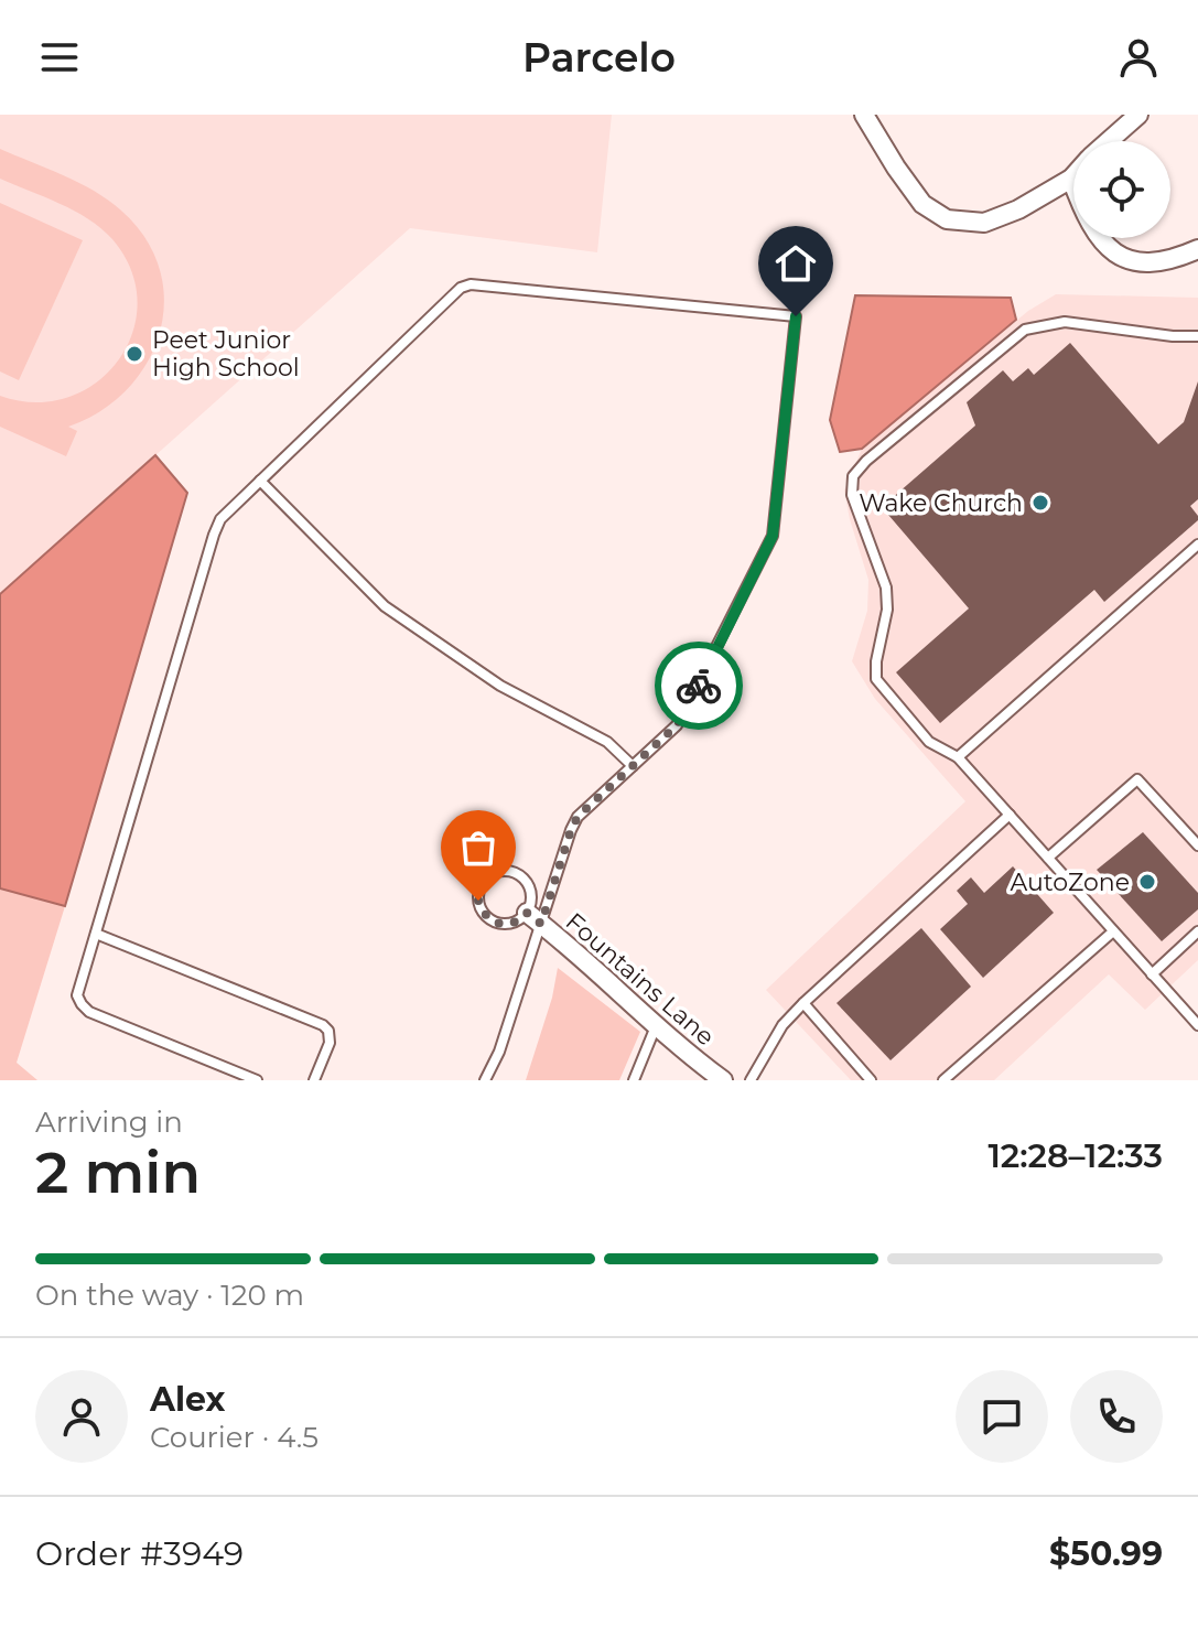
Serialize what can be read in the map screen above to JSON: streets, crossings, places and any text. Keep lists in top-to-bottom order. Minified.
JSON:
{"streets":{"street":["Fountains Lane"]},"places":["Peet Junior High School","Wake Church","AutoZone"],"page":{"header":"Parcelo","heading":["2 min","Arriving in","12:28–12:33"],"panel":["Alex","Courier · 4.5","Order #3949","$50.99"],"bar":"On the way · 120 m"}}
